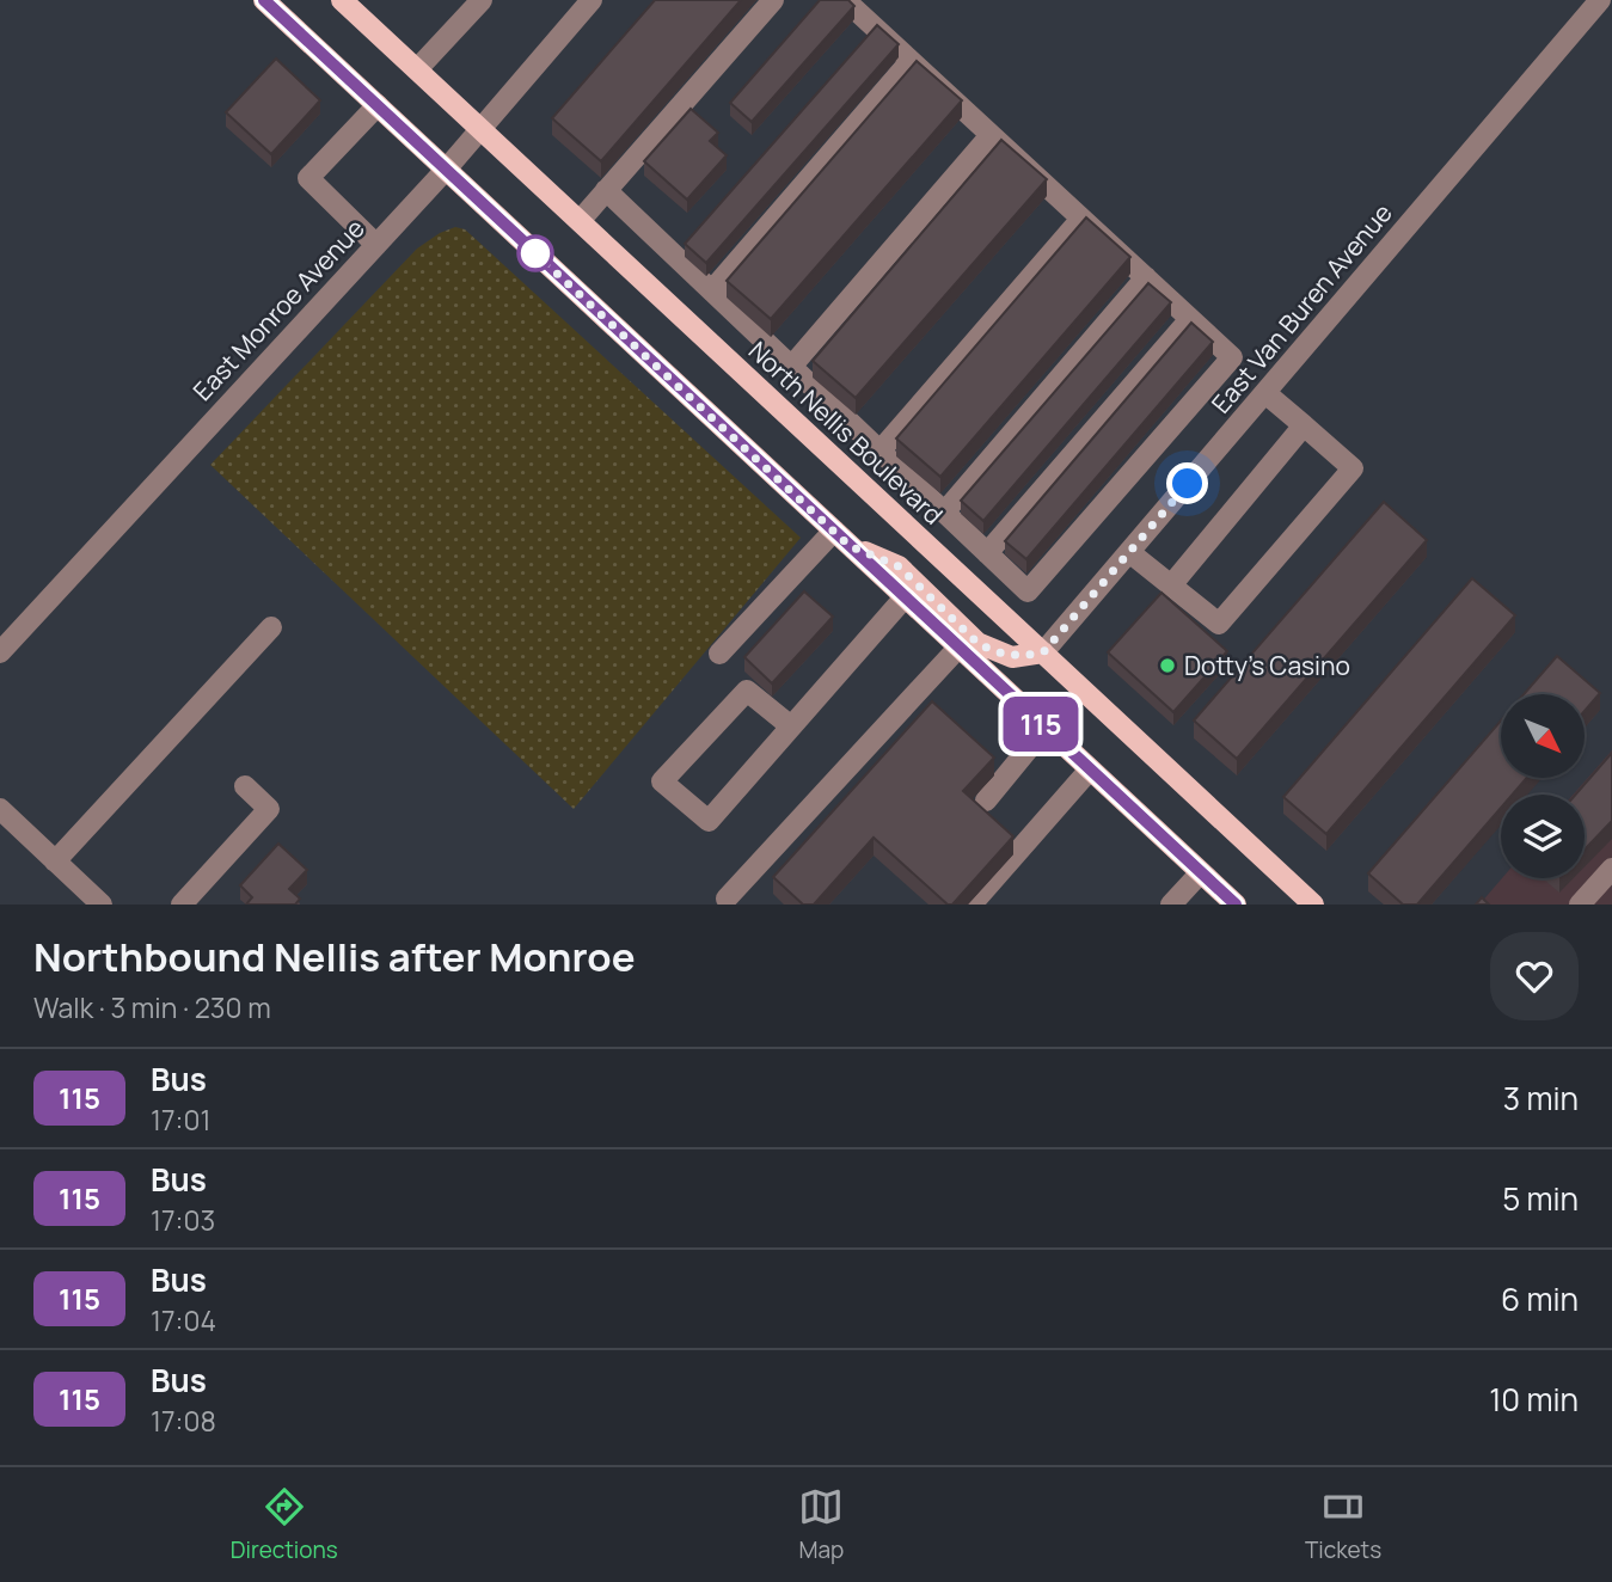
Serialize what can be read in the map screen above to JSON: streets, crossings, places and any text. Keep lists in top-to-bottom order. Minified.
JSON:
{"streets":{"main road":["North Nellis Boulevard"],"street":["East Van Buren Avenue","East Monroe Avenue"]},"crossings":[["East Van Buren Avenue","North Nellis Boulevard"],["East Monroe Avenue","North Nellis Boulevard"]],"places":["Dotty's Casino"],"lines":["bus line 115"],"north":"bottom right","page":{"on_map":"115","heading":["Northbound Nellis after Monroe","Walk · 3 min · 230 m"],"list":[{"mark":"115","name":"Bus","note":"17:01","value":"3 min"},{"mark":"115","name":"Bus","note":"17:03","value":"5 min"},{"mark":"115","name":"Bus","note":"17:04","value":"6 min"},{"mark":"115","name":"Bus","note":"17:08","value":"10 min"}],"tabs":["Directions","Map","Tickets"]}}
